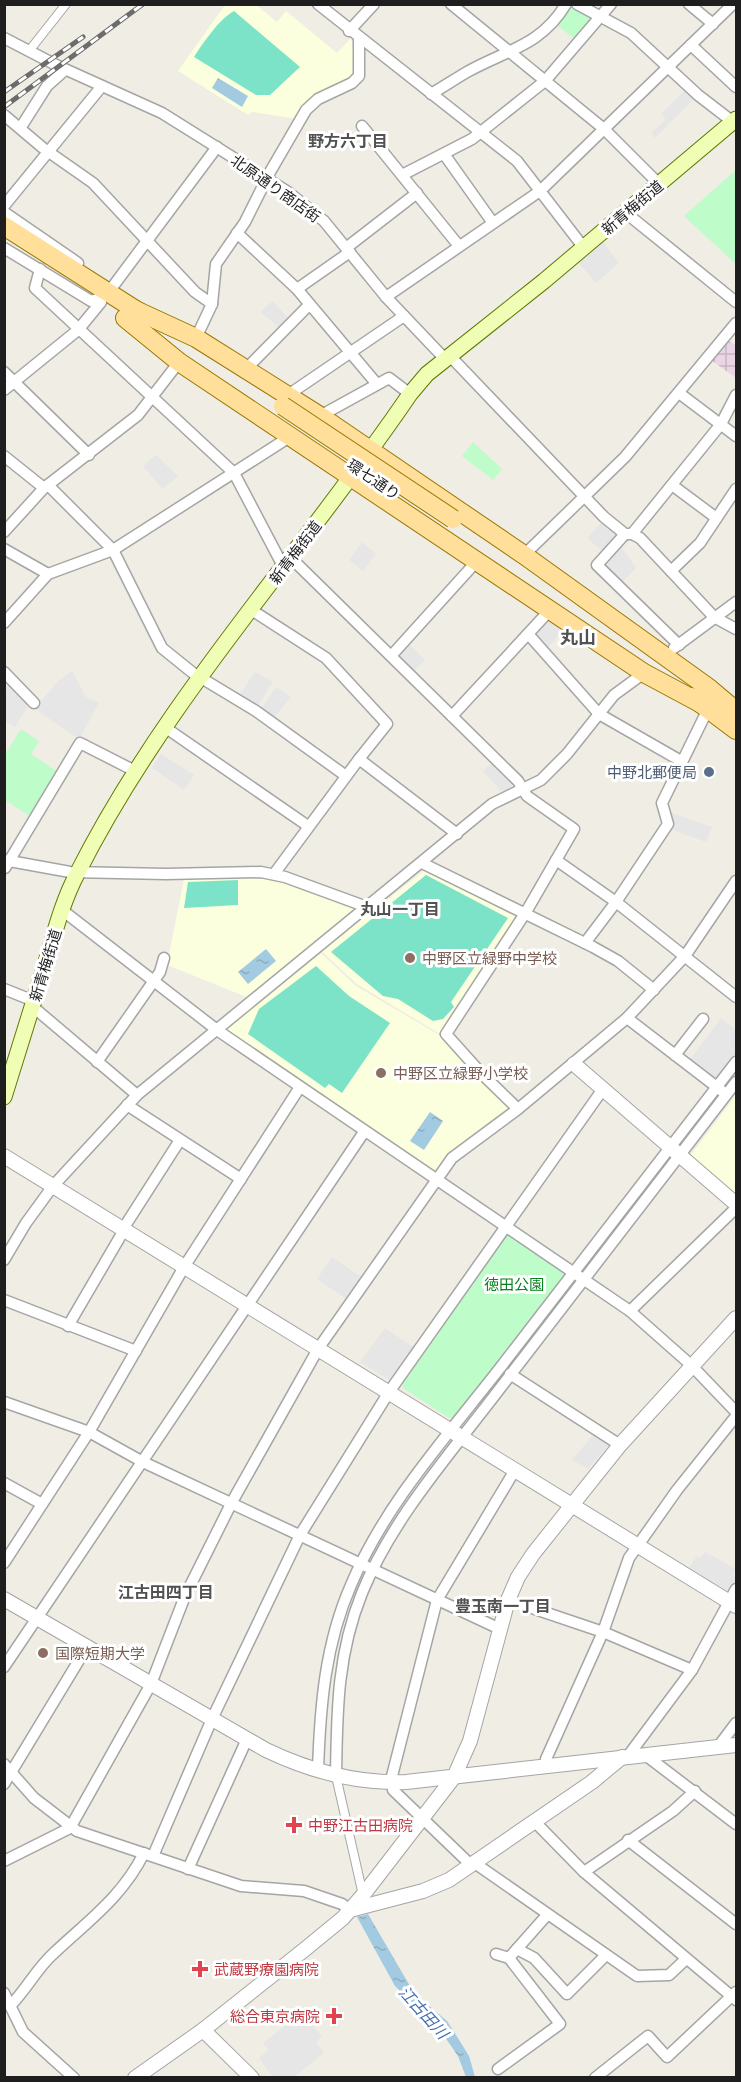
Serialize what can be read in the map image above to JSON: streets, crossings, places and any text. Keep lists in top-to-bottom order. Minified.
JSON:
{"streets":{"main road":["新青梅街道","環七通り"],"street":["北原通り商店街"]},"crossings":[["北原通り商店街","新青梅街道"]],"districts":["野方六丁目","丸山","丸山一丁目","江古田四丁目","豊玉南一丁目"],"water":["江古田川"],"parks":["徳田公園"],"places":{"other":["中野北郵便局","中野区立緑野中学校","中野区立緑野小学校","国際短期大学"],"health":["中野江古田病院","武蔵野療園病院","総合東京病院"]}}
